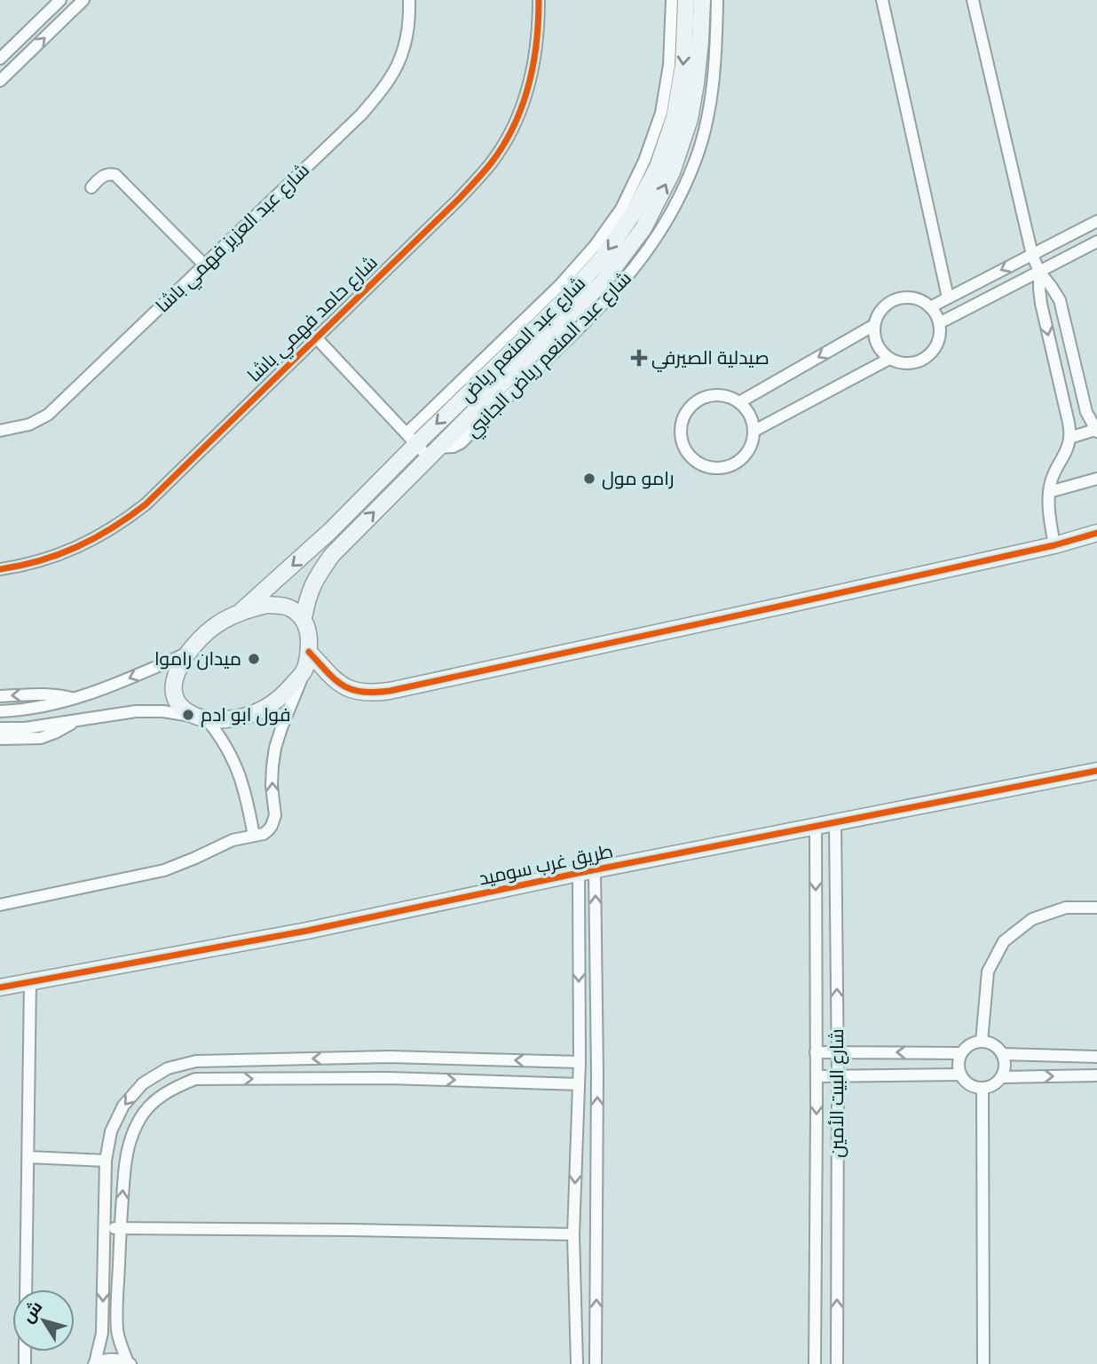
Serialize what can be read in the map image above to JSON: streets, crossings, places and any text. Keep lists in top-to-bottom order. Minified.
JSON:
{"streets":{"street":["شارع عبد العزيز فهمي باشا","شارع حامد فهمي باشا","شارع عبد المنعم رياض","شارع عبد المنعم رياض الجانبي","طريق غرب سوميد","شارع البيت الأمين"]},"crossings":[["شارع عبد المنعم رياض","شارع عبد المنعم رياض الجانبي"],["طريق غرب سوميد","شارع البيت الأمين"]],"places":{"health":["صيدلية الصيرفي"],"other":["رامو مول","ميدان راموا","فول ابو ادم"]},"north":"top left"}
